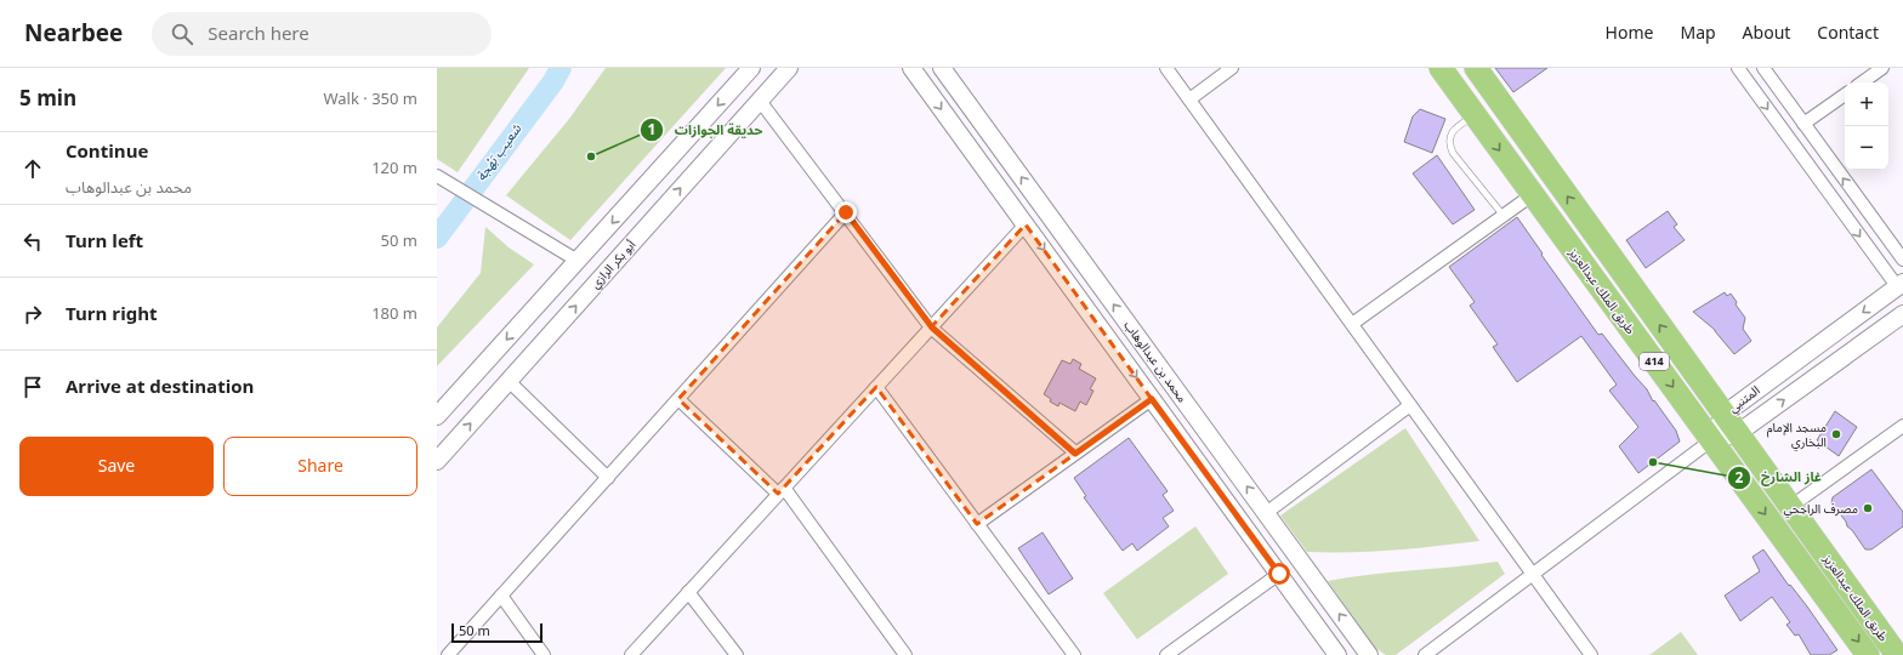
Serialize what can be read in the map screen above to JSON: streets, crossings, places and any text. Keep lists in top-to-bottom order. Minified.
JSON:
{"streets":{"highway":["طريق الملك عبدالعزيز","414"],"street":["أبو بكر الرازي","محمد بن عبدالوهاب","المتنبي"]},"crossings":[["طريق الملك عبدالعزيز","المتنبي"]],"water":["شعيب بَهْجة"],"places":["حديقة الجوازات","مسجد الإمام البخاري","غاز الشارخ","مصرف الراجحي"],"scale_bar":"50 m","page":{"header":"Nearbee","search":"Search here","nav":["Home","Map","About","Contact"],"heading":["5 min","Walk · 350 m"],"map_buttons":["+","−"],"list":[["Continue","محمد بن عبدالوهاب","120 m"],["Turn left","50 m"],["Turn right","180 m"],"Arrive at destination"],"buttons":["Save","Share"],"scale":"50 m"}}
